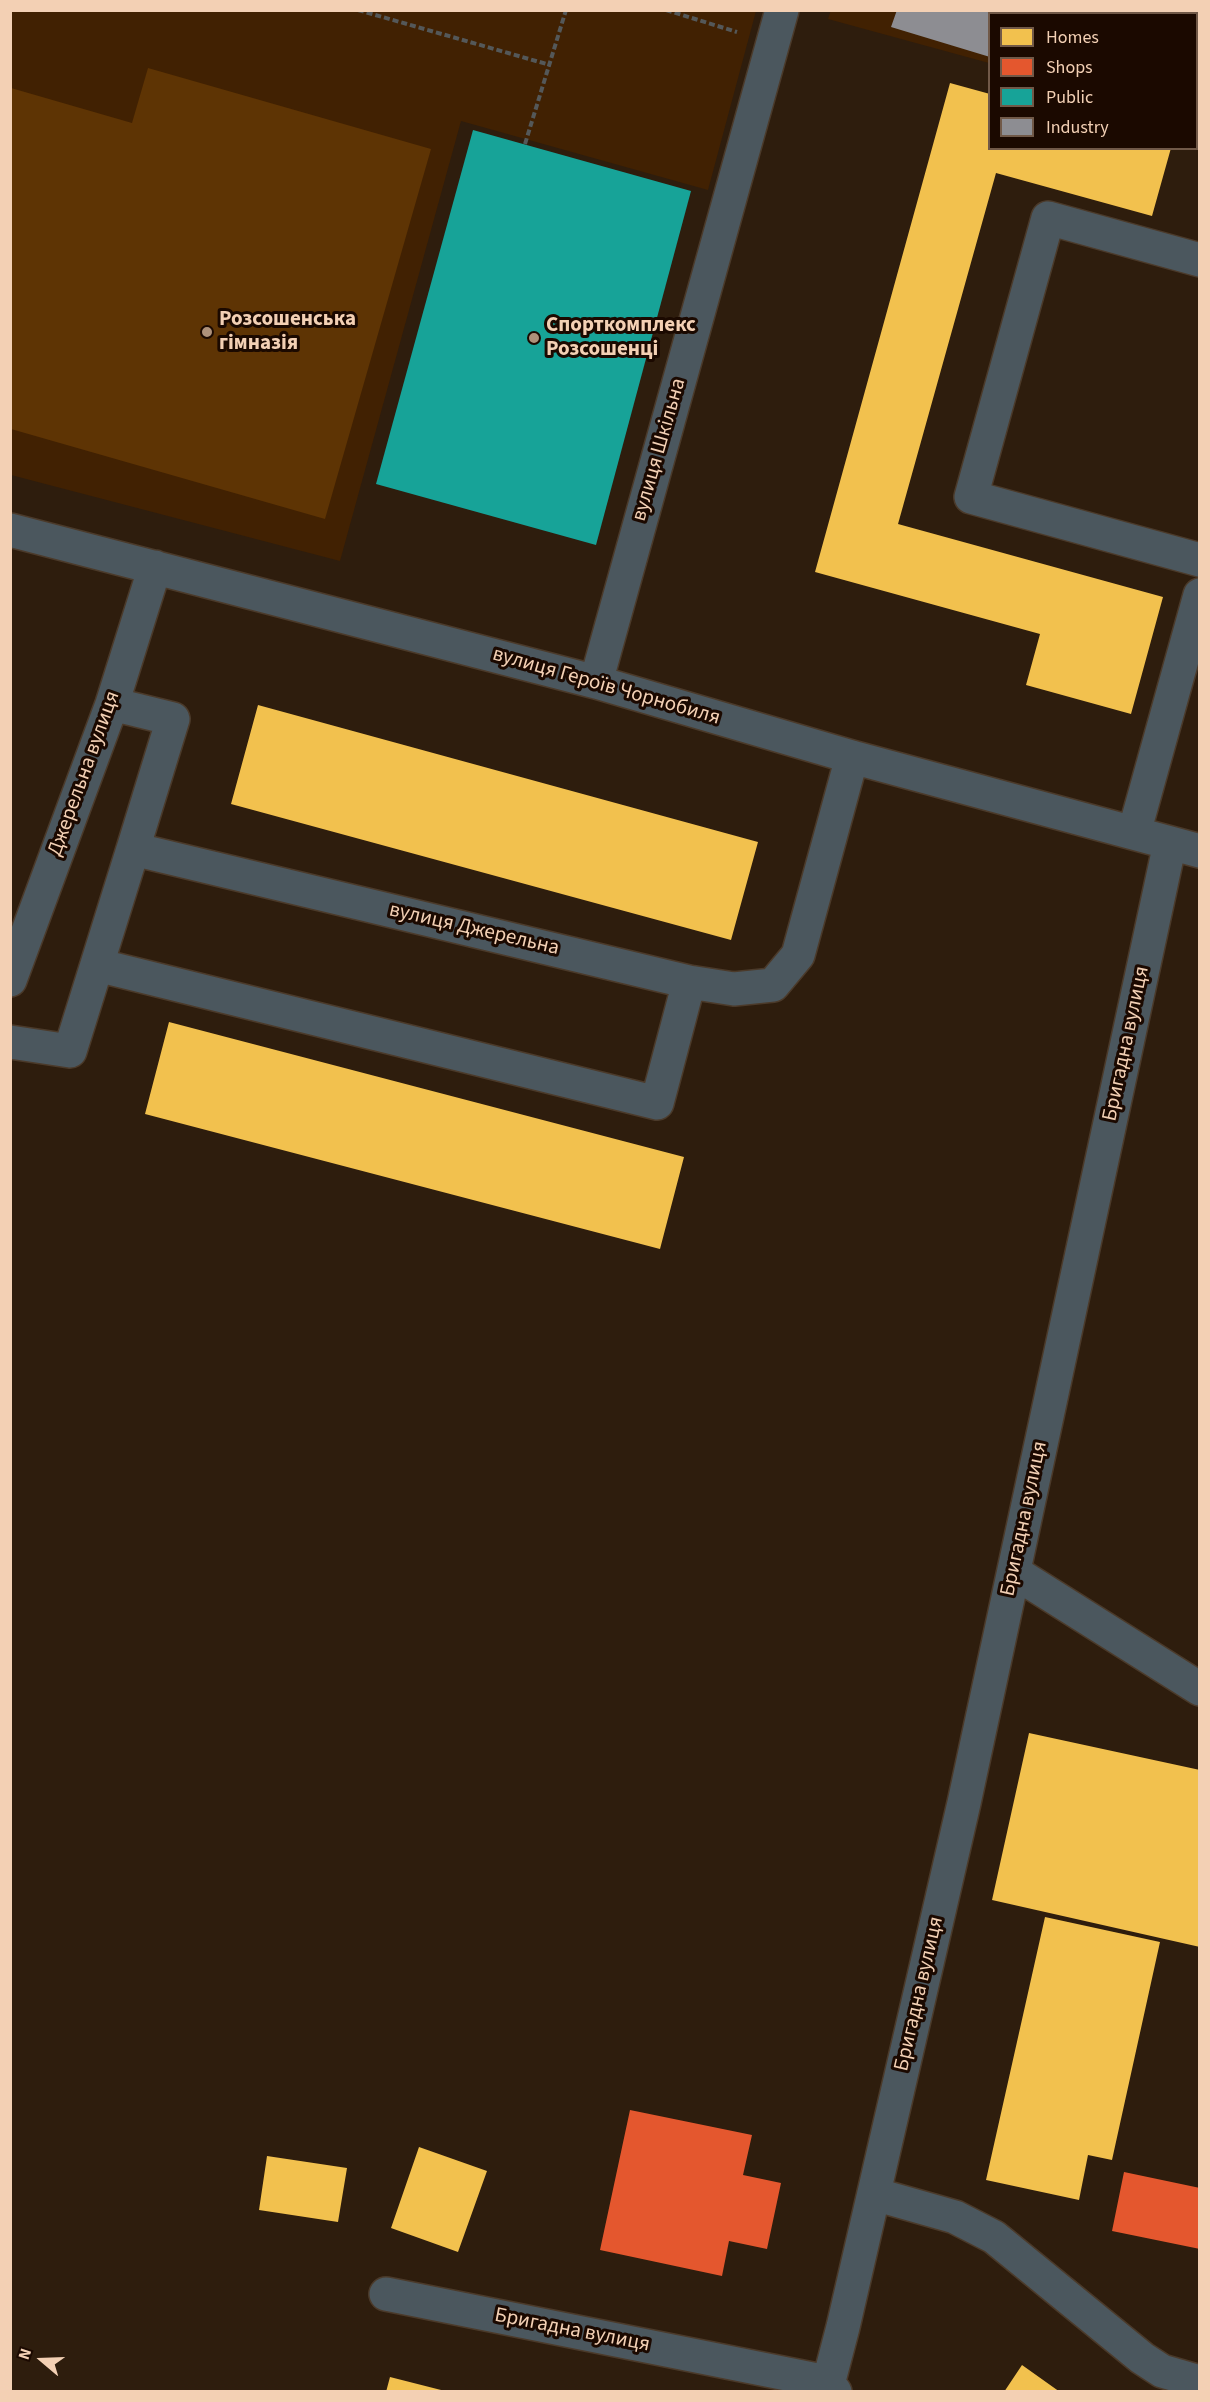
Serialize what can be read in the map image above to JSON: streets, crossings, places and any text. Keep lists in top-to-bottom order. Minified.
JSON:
{"streets":{"street":["вулиця Шкільна","вулиця Героїв Чорнобиля","Джерельна вулиця","вулиця Джерельна","Бригадна вулиця"]},"crossings":[["вулиця Шкільна","вулиця Героїв Чорнобиля"],["вулиця Героїв Чорнобиля","Джерельна вулиця"],["вулиця Героїв Чорнобиля","вулиця Джерельна"],["вулиця Героїв Чорнобиля","Бригадна вулиця"]],"places":["Розсошенська гімназія","Спорткомплекс Розсошенці"],"legend":["Homes","Shops","Public","Industry"],"north":"left"}
